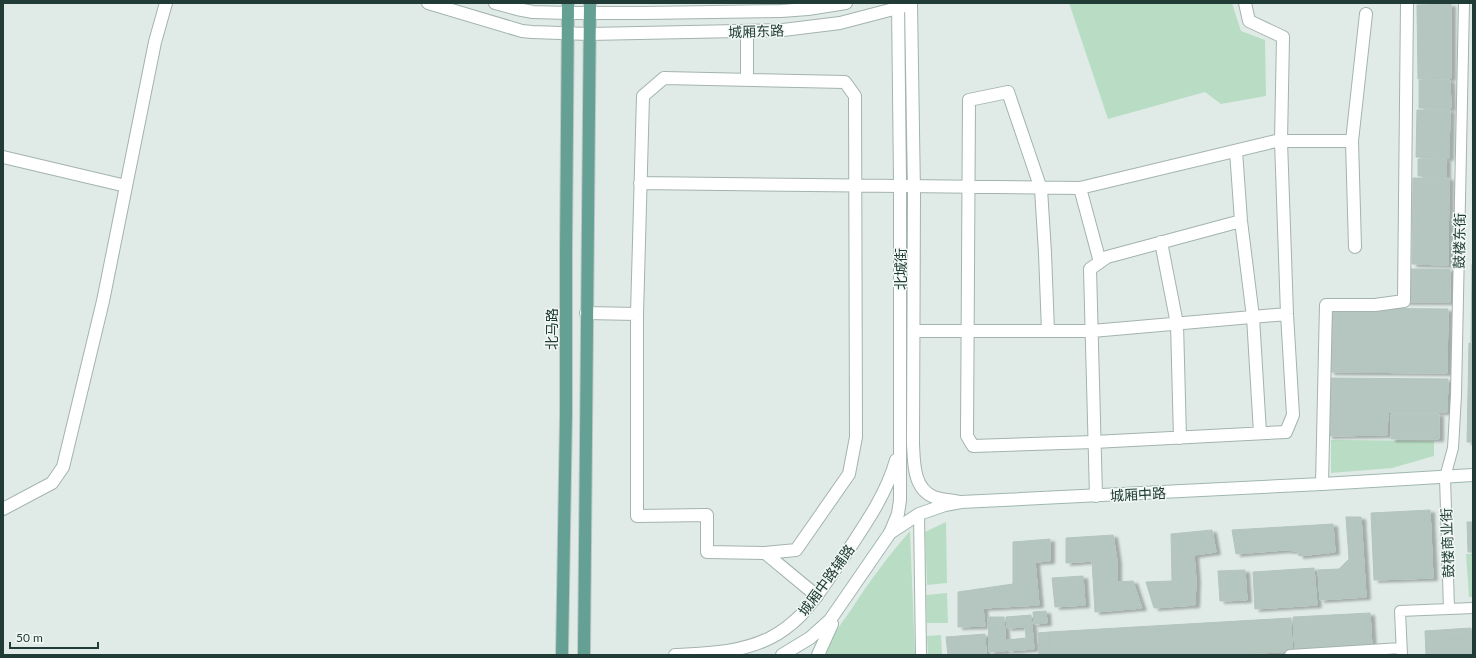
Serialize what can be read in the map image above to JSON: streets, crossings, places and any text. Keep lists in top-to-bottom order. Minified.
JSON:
{"streets":{"main road":["北马路"],"street":["城厢东路","鼓楼东街","北城街","城厢中路","鼓楼商业街","城厢中路辅路"]},"crossings":[["城厢东路","北城街"],["城厢东路","北马路"],["鼓楼东街","城厢中路"],["鼓楼东街","鼓楼商业街"],["北城街","城厢中路"],["北城街","城厢中路辅路"],["城厢中路","鼓楼商业街"]],"scale_bar":"50 m"}
